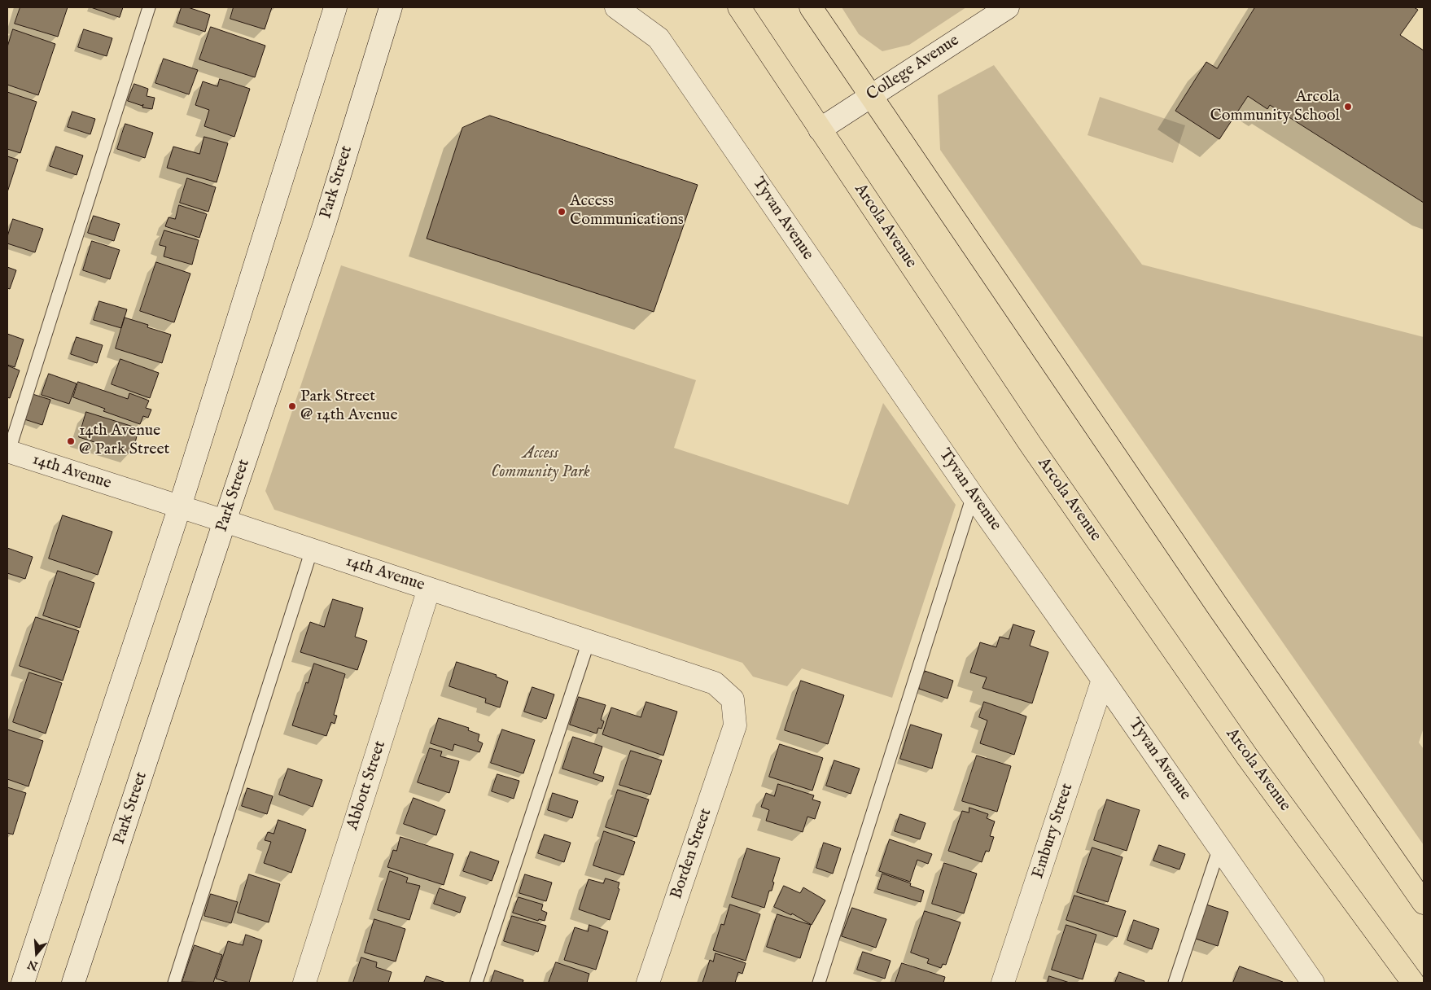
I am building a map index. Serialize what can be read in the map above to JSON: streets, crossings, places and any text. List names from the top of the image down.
{
  "streets": {
    "main road": ["Arcola Avenue"],
    "street": [
      "College Avenue",
      "Park Street",
      "Tyvan Avenue",
      "14th Avenue",
      "Abbott Street",
      "Embury Street",
      "Borden Street"
    ]
  },
  "crossings": [
    ["College Avenue", "Arcola Avenue"],
    ["Park Street", "14th Avenue"],
    ["Tyvan Avenue", "Embury Street"],
    ["14th Avenue", "Abbott Street"],
    ["14th Avenue", "Borden Street"]
  ],
  "parks": ["Access Community Park"],
  "places": [
    "Arcola Community School",
    "Access Communications",
    "Park Street @ 14th Avenue",
    "14th Avenue @ Park Street"
  ],
  "north": "bottom"
}
